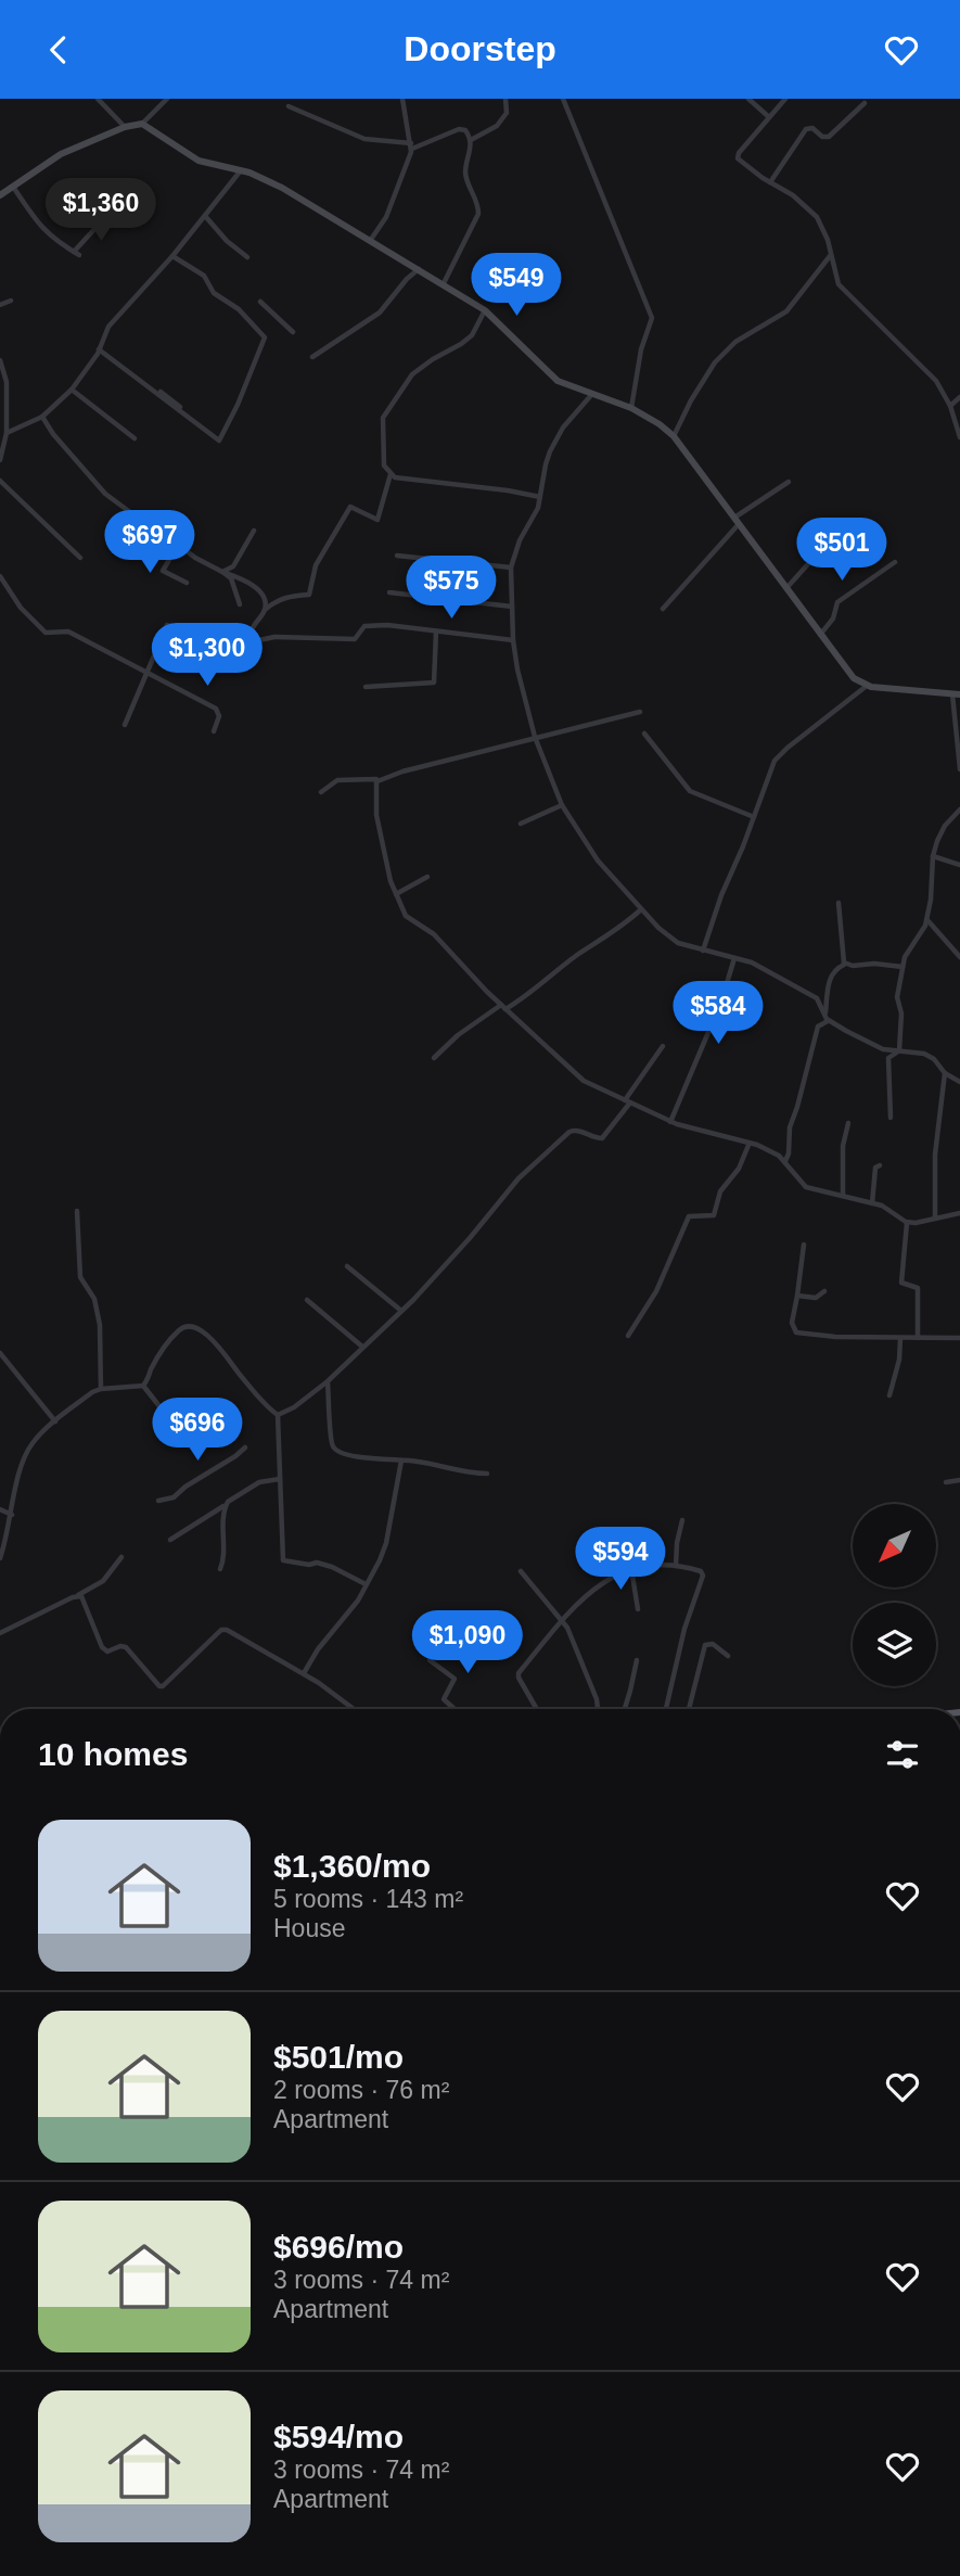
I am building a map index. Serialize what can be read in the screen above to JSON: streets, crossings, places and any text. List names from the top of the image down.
{
  "north": "bottom left",
  "page": {
    "header": "Doorstep",
    "price": [
      "$1,360",
      "$549",
      "$697",
      "$501",
      "$575",
      "$1,300",
      "$584",
      "$696",
      "$594",
      "$1,090"
    ],
    "heading": "10 homes",
    "list": [
      {
        "name": "$1,360/mo",
        "note": "5 rooms · 143 m² · House"
      },
      {
        "name": "$501/mo",
        "note": "2 rooms · 76 m² · Apartment"
      },
      {
        "name": "$696/mo",
        "note": "3 rooms · 74 m² · Apartment"
      },
      {
        "name": "$594/mo",
        "note": "3 rooms · 74 m² · Apartment"
      }
    ]
  }
}
